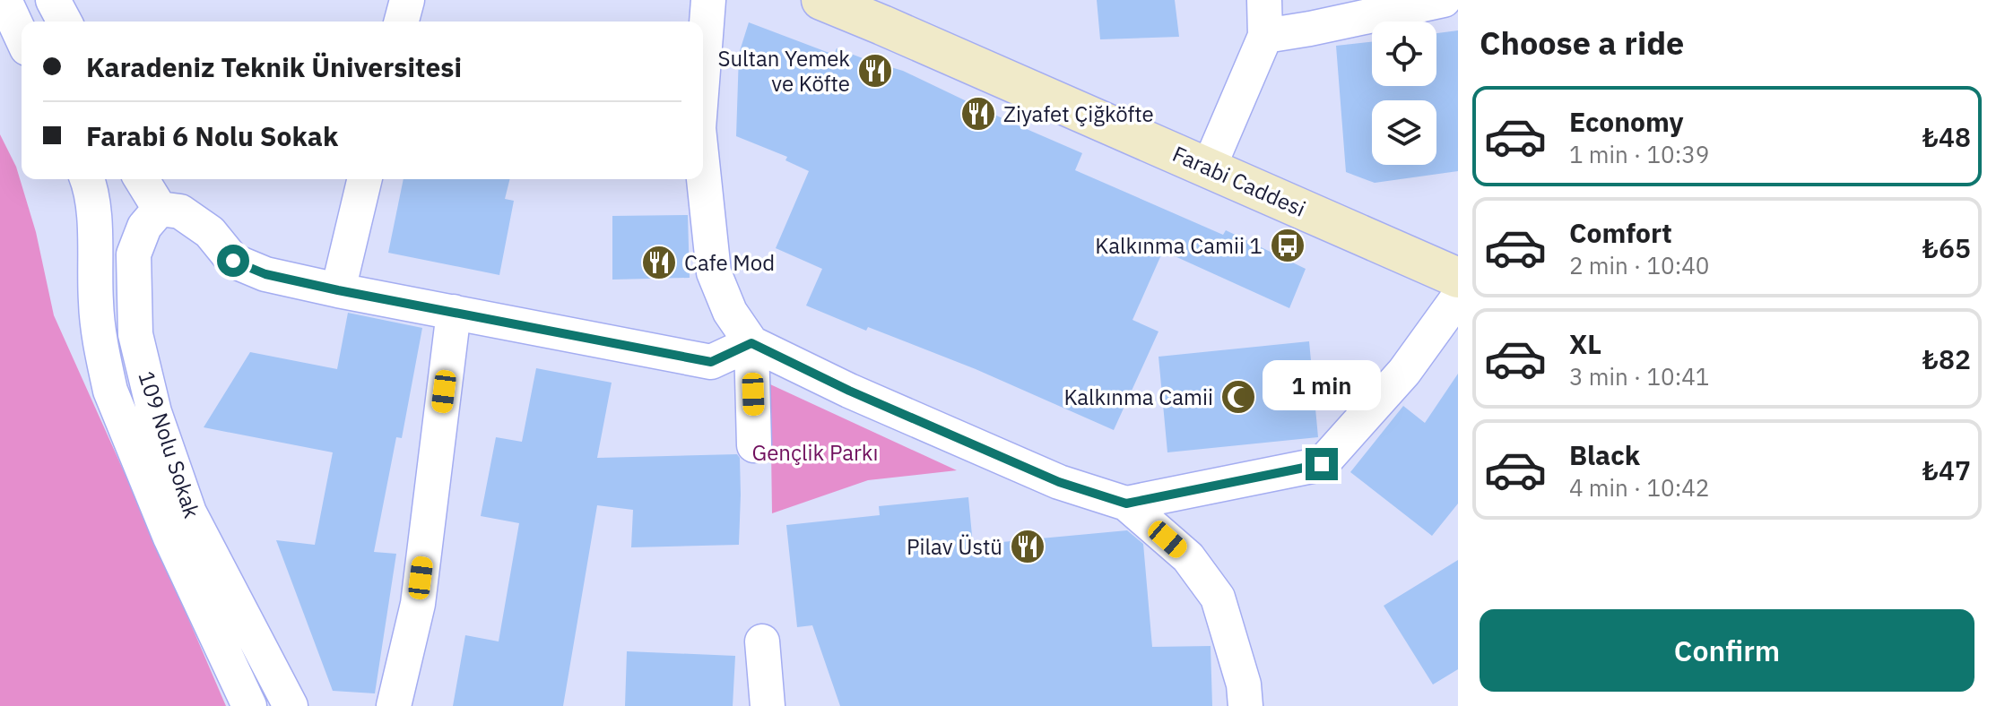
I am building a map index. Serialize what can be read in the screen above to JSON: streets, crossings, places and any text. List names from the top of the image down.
{
  "streets": {
    "street": ["Farabi Caddesi", "109 Nolu Sokak"]
  },
  "parks": ["Gençlik Parkı"],
  "places": {
    "restaurant": [
      "Sultan Yemek ve Köfte",
      "Ziyafet Çiğköfte",
      "Cafe Mod",
      "Pilav Üstü"
    ],
    "bus stop": ["Kalkınma Camii 1"],
    "mosque": ["Kalkınma Camii"]
  },
  "page": {
    "heading": "Choose a ride",
    "banner": ["Karadeniz Teknik Üniversitesi", "Farabi 6 Nolu Sokak"],
    "list": [
      {
        "name": "Economy",
        "note": "1 min · 10:39",
        "value": "₺48"
      },
      {
        "name": "Comfort",
        "note": "2 min · 10:40",
        "value": "₺65"
      },
      {
        "name": "XL",
        "note": "3 min · 10:41",
        "value": "₺82"
      },
      {
        "name": "Black",
        "note": "4 min · 10:42",
        "value": "₺47"
      }
    ],
    "bubble": "1 min",
    "buttons": "Confirm"
  }
}
